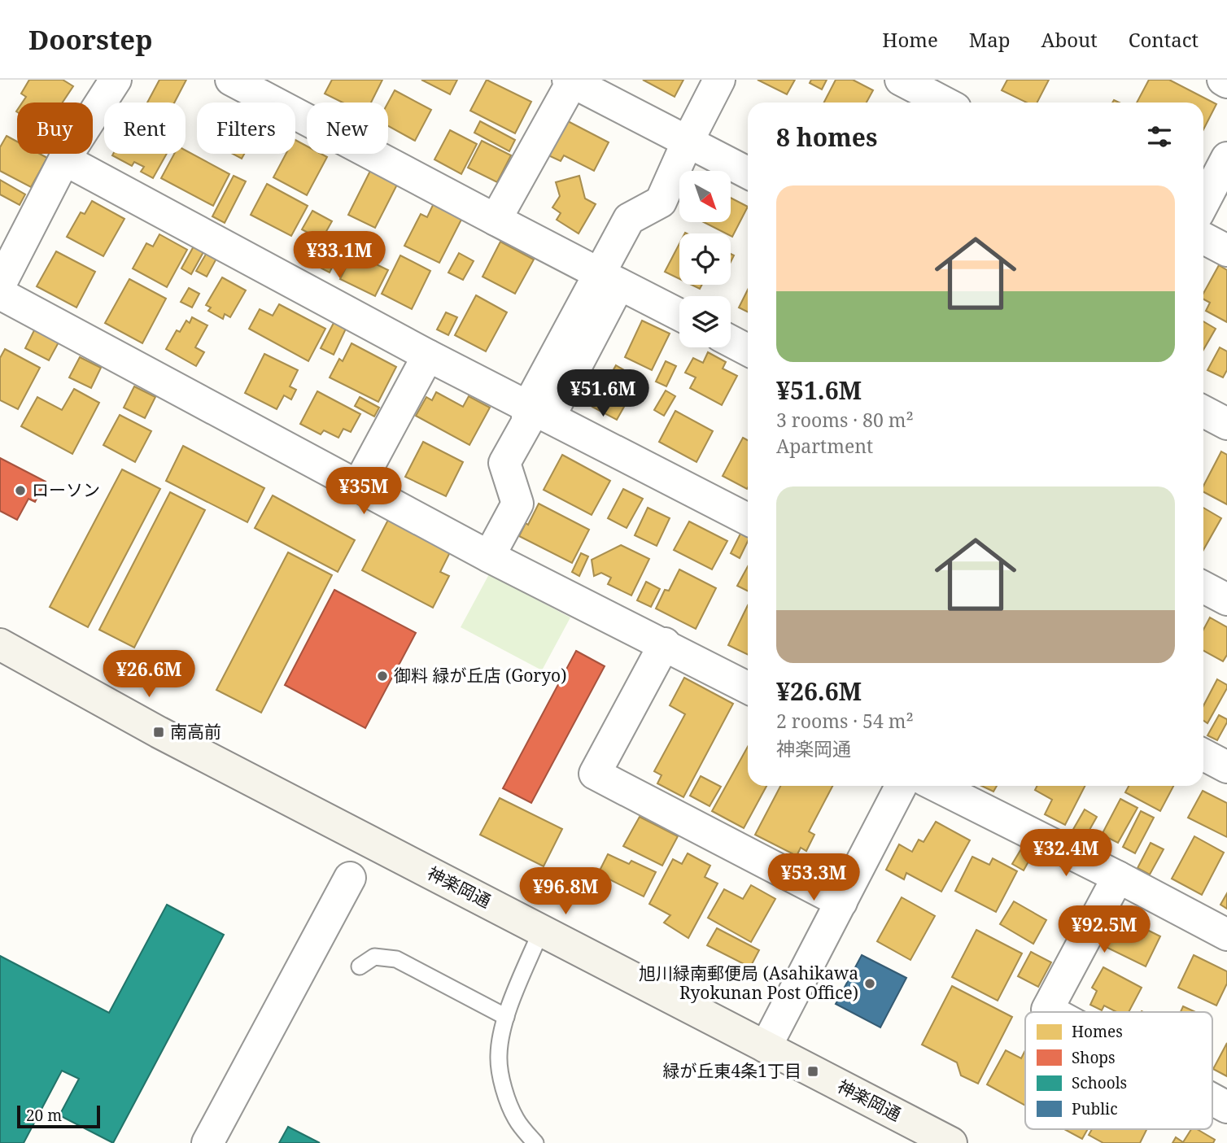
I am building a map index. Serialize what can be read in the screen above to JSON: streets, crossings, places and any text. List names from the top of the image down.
{
  "streets": {
    "street": ["神楽岡通"]
  },
  "places": {
    "other": ["ローソン", "御料 緑が丘店 (Goryo)", "旭川緑南郵便局 (Asahikawa Ryokunan Post Office)"],
    "transit": ["南高前", "緑が丘東4条1丁目"]
  },
  "legend": [
    "Homes",
    "Shops",
    "Schools",
    "Public"
  ],
  "scale_bar": "20 m",
  "north": "bottom right",
  "page": {
    "header": "Doorstep",
    "nav": [
      "Home",
      "Map",
      "About",
      "Contact"
    ],
    "chip": [
      "Buy",
      "Rent",
      "Filters",
      "New"
    ],
    "heading": "8 homes",
    "list": [
      {
        "name": "¥51.6M",
        "note": "3 rooms · 80 m² · Apartment"
      },
      {
        "name": "¥26.6M",
        "note": "2 rooms · 54 m² · 神楽岡通"
      }
    ],
    "price": [
      "¥33.1M",
      "¥51.6M",
      "¥35M",
      "¥26.6M",
      "¥32.4M",
      "¥53.3M",
      "¥96.8M",
      "¥92.5M"
    ],
    "scale": "20 m"
  }
}
